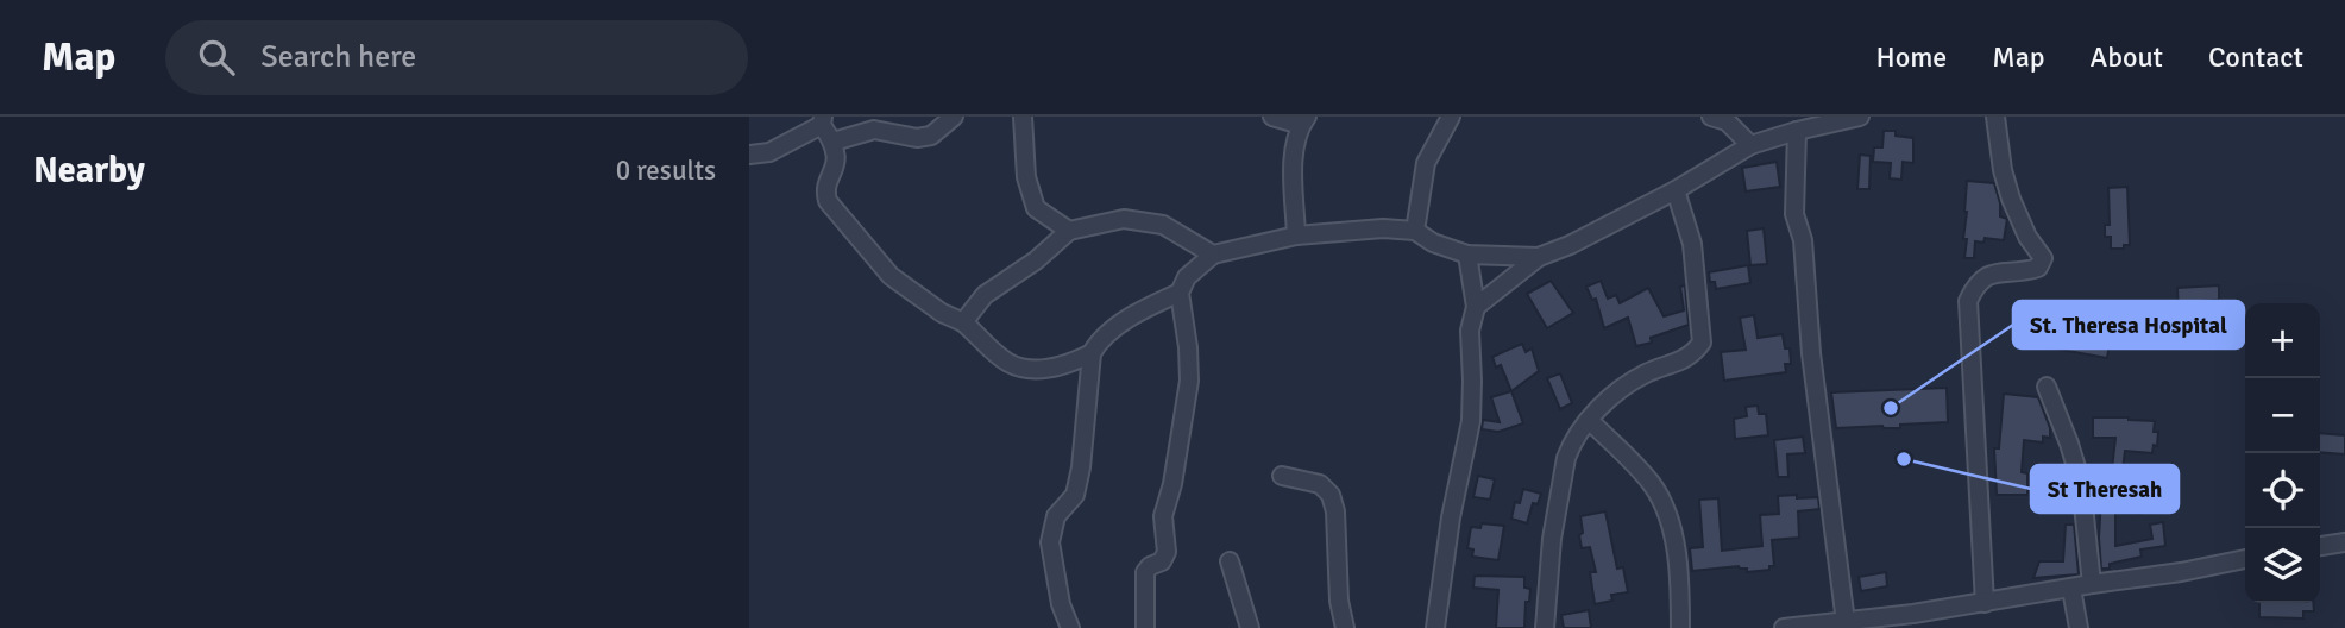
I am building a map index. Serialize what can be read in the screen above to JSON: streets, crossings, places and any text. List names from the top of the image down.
{
  "places": ["St. Theresa Hospital", "St Theresah"],
  "page": {
    "header": "Map",
    "search": "Search here",
    "nav": [
      "Home",
      "Map",
      "About",
      "Contact"
    ],
    "heading": ["Nearby", "0 results"],
    "map_buttons": ["+", "−"]
  }
}
